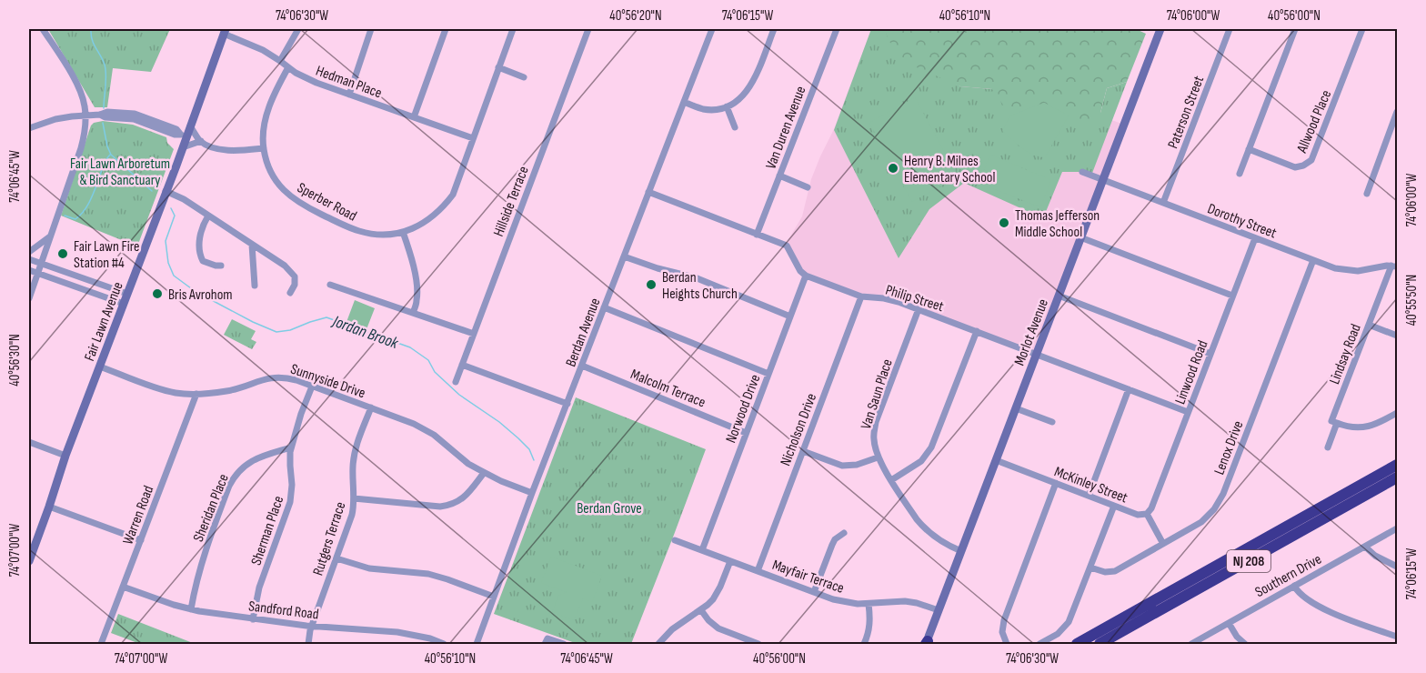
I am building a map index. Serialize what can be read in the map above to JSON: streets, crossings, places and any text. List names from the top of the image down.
{
  "streets": {
    "highway": ["NJ 208"],
    "street": [
      "Hedman Place",
      "Paterson Street",
      "Allwood Place",
      "Van Duren Avenue",
      "Sperber Road",
      "Hillside Terrace",
      "Dorothy Street",
      "Philip Street",
      "Fair Lawn Avenue",
      "Berdan Avenue",
      "Morlot Avenue",
      "Lindsay Road",
      "Linwood Road",
      "Sunnyside Drive",
      "Malcolm Terrace",
      "Van Saun Place",
      "Norwood Drive",
      "Nicholson Drive",
      "Lenox Drive",
      "McKinley Street",
      "Sheridan Place",
      "Warren Road",
      "Sherman Place",
      "Rutgers Terrace",
      "Southern Drive",
      "Mayfair Terrace",
      "Sandford Road"
    ]
  },
  "crossings": [
    ["Hedman Place", "Sperber Road"],
    ["Hedman Place", "Fair Lawn Avenue"],
    ["Paterson Street", "Dorothy Street"],
    ["Dorothy Street", "Morlot Avenue"],
    ["Dorothy Street", "Lindsay Road"],
    ["Dorothy Street", "Linwood Road"],
    ["Dorothy Street", "Lenox Drive"],
    ["Philip Street", "Morlot Avenue"],
    ["Philip Street", "Linwood Road"],
    ["Philip Street", "Van Saun Place"],
    ["Philip Street", "Norwood Drive"],
    ["Philip Street", "Nicholson Drive"],
    ["Fair Lawn Avenue", "Sunnyside Drive"],
    ["Berdan Avenue", "Sunnyside Drive"],
    ["Berdan Avenue", "Malcolm Terrace"],
    ["Morlot Avenue", "Van Saun Place"],
    ["Morlot Avenue", "McKinley Street"],
    ["Morlot Avenue", "Mayfair Terrace"],
    ["Linwood Road", "McKinley Street"],
    ["Sunnyside Drive", "Warren Road"],
    ["Sunnyside Drive", "Sherman Place"],
    ["Sunnyside Drive", "Rutgers Terrace"],
    ["Malcolm Terrace", "Norwood Drive"],
    ["Norwood Drive", "Mayfair Terrace"],
    ["Nicholson Drive", "Mayfair Terrace"],
    ["Sheridan Place", "Sherman Place"],
    ["Sheridan Place", "Sandford Road"],
    ["Warren Road", "Sandford Road"],
    ["Sherman Place", "Sandford Road"],
    ["Rutgers Terrace", "Sandford Road"]
  ],
  "water": ["Jordan Brook"],
  "parks": ["Fair Lawn Arboretum & Bird Sanctuary", "Berdan Grove"],
  "places": [
    "Henry B. Milnes Elementary School",
    "Thomas Jefferson Middle School",
    "Fair Lawn Fire Station #4",
    "Berdan Heights Church",
    "Bris Avrohom"
  ],
  "coordinates": [
    "74°06'30\"W",
    "40°56'20\"N",
    "74°06'15\"W",
    "40°56'10\"N",
    "74°06'00\"W",
    "40°56'00\"N",
    "74°06'45\"W",
    "40°55'50\"N",
    "40°56'30\"N",
    "74°07'00\"W"
  ]
}
